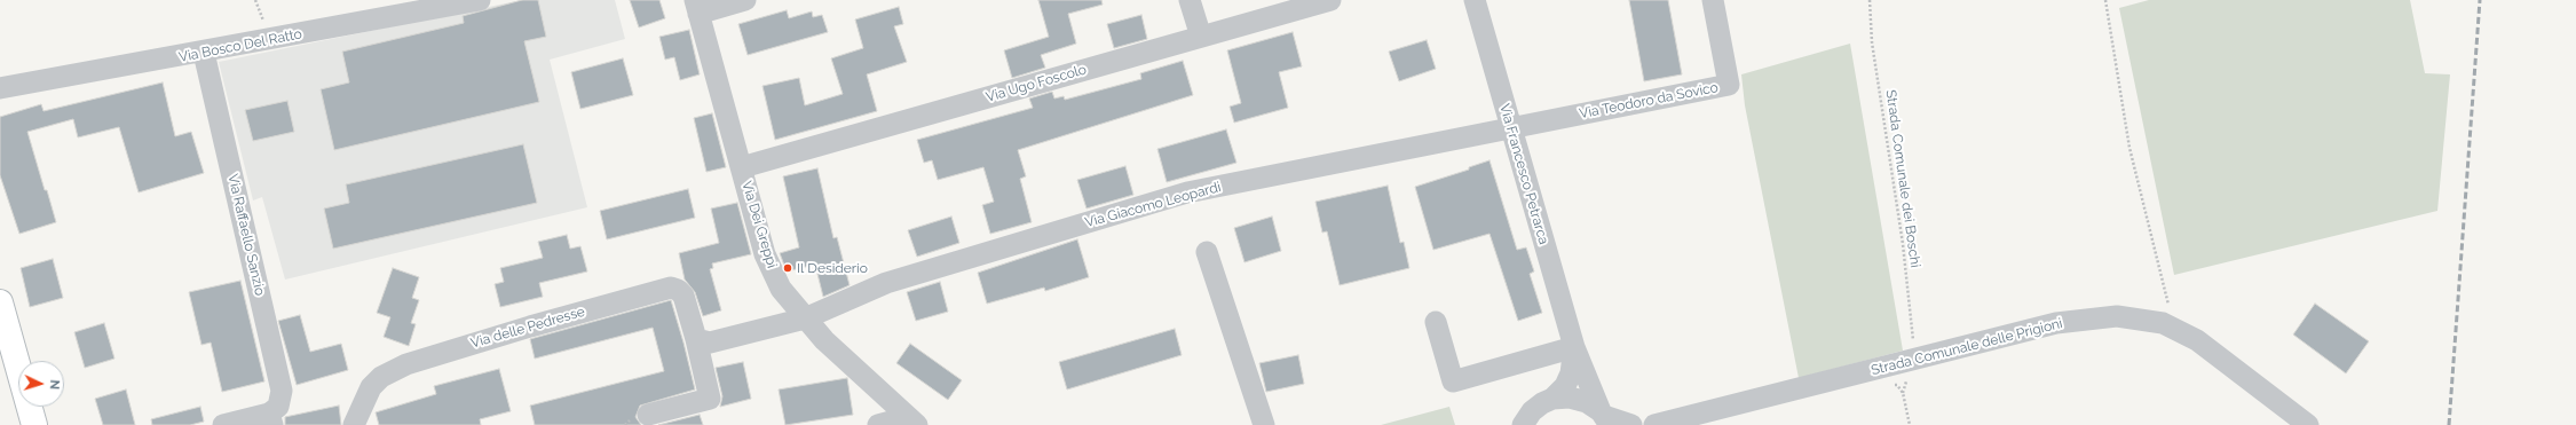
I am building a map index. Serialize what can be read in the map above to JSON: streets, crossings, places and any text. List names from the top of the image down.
{
  "streets": {
    "street": [
      "Via Bosco Del Ratto",
      "Via Ugo Foscolo",
      "Via Teodoro da Sovico",
      "Via Francesco Petrarca",
      "Via Giacomo Leopardi",
      "Via Dei Greppi",
      "Via Raffaello Sanzio",
      "Via delle Pedresse",
      "Strada Comunale delle Prigioni"
    ],
    "path": ["Strada Comunale dei Boschi"]
  },
  "crossings": [
    ["Via Bosco Del Ratto", "Via Raffaello Sanzio"],
    ["Via Ugo Foscolo", "Via Dei Greppi"],
    ["Via Teodoro da Sovico", "Via Francesco Petrarca"],
    ["Via Teodoro da Sovico", "Via Giacomo Leopardi"],
    ["Via Francesco Petrarca", "Via Giacomo Leopardi"],
    ["Strada Comunale dei Boschi", "Strada Comunale delle Prigioni"],
    ["Via Giacomo Leopardi", "Via Dei Greppi"]
  ],
  "places": ["Il Desiderio"],
  "north": "right"
}
